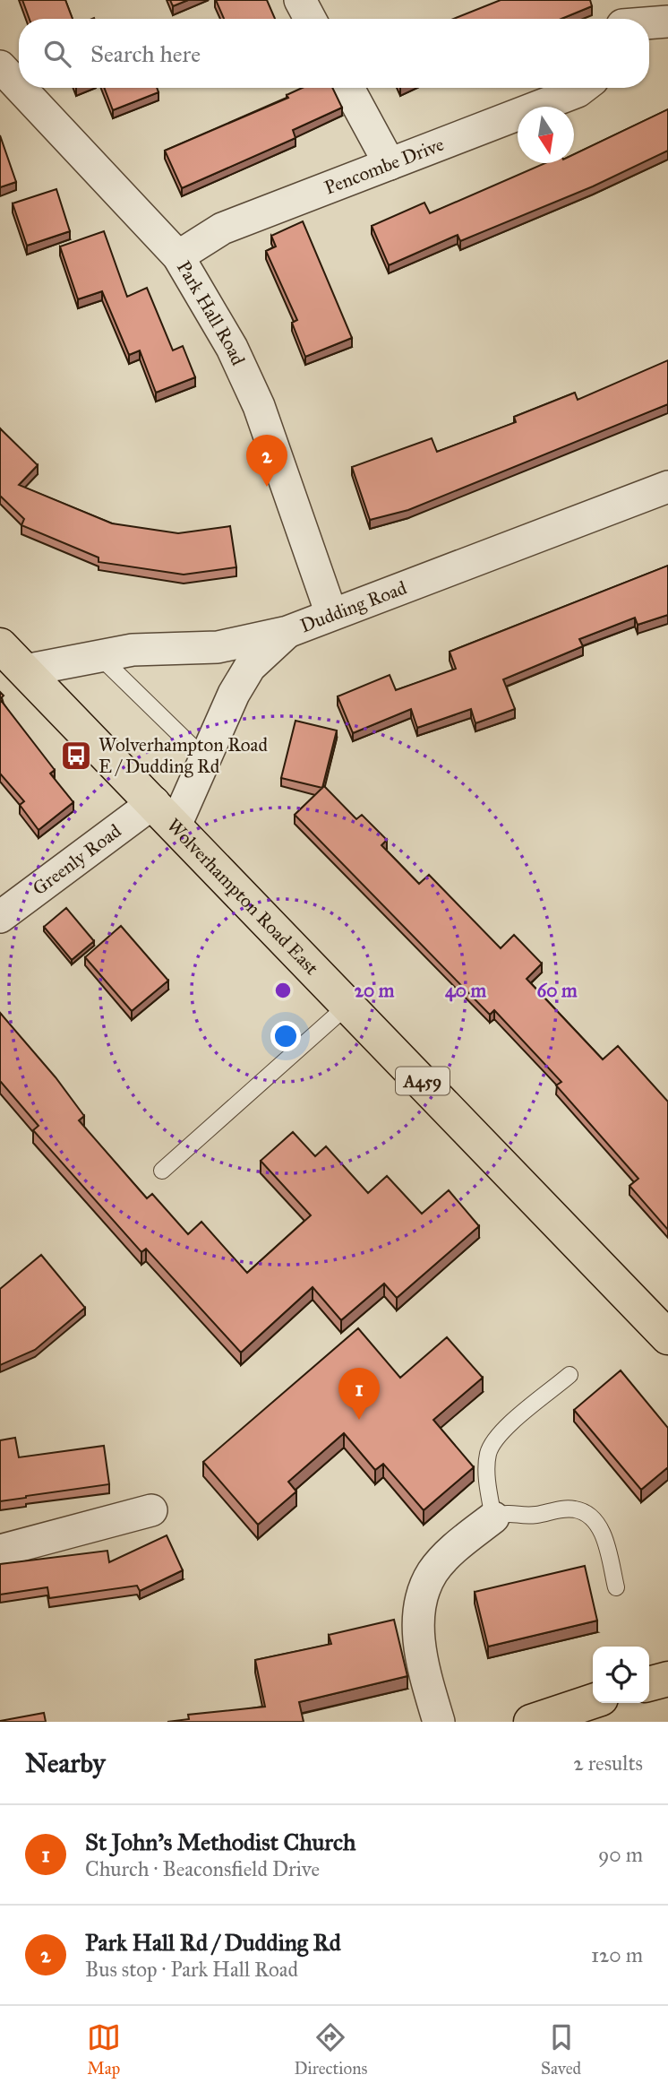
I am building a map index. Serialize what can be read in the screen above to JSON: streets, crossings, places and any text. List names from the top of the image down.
{
  "streets": {
    "main road": ["Wolverhampton Road East", "A459"],
    "street": [
      "Pencombe Drive",
      "Park Hall Road",
      "Dudding Road",
      "Greenly Road"
    ]
  },
  "crossings": [
    ["Pencombe Drive", "Park Hall Road"],
    ["Park Hall Road", "Dudding Road"],
    ["Dudding Road", "Wolverhampton Road East"],
    ["Greenly Road", "Wolverhampton Road East"]
  ],
  "places": {
    "bus stop": ["Wolverhampton Road E / Dudding Rd"]
  },
  "north": "bottom",
  "page": {
    "search": "Search here",
    "pins": ["2", "1"],
    "heading": ["Nearby", "2 results"],
    "list": [
      {
        "mark": "1",
        "name": "St John's Methodist Church",
        "note": "Church · Beaconsfield Drive",
        "value": "90 m"
      },
      {
        "mark": "2",
        "name": "Park Hall Rd / Dudding Rd",
        "note": "Bus stop · Park Hall Road",
        "value": "120 m"
      }
    ],
    "nav": ["Map", "Directions", "Saved"]
  },
  "rings": ["20 m", "40 m", "60 m"]
}
